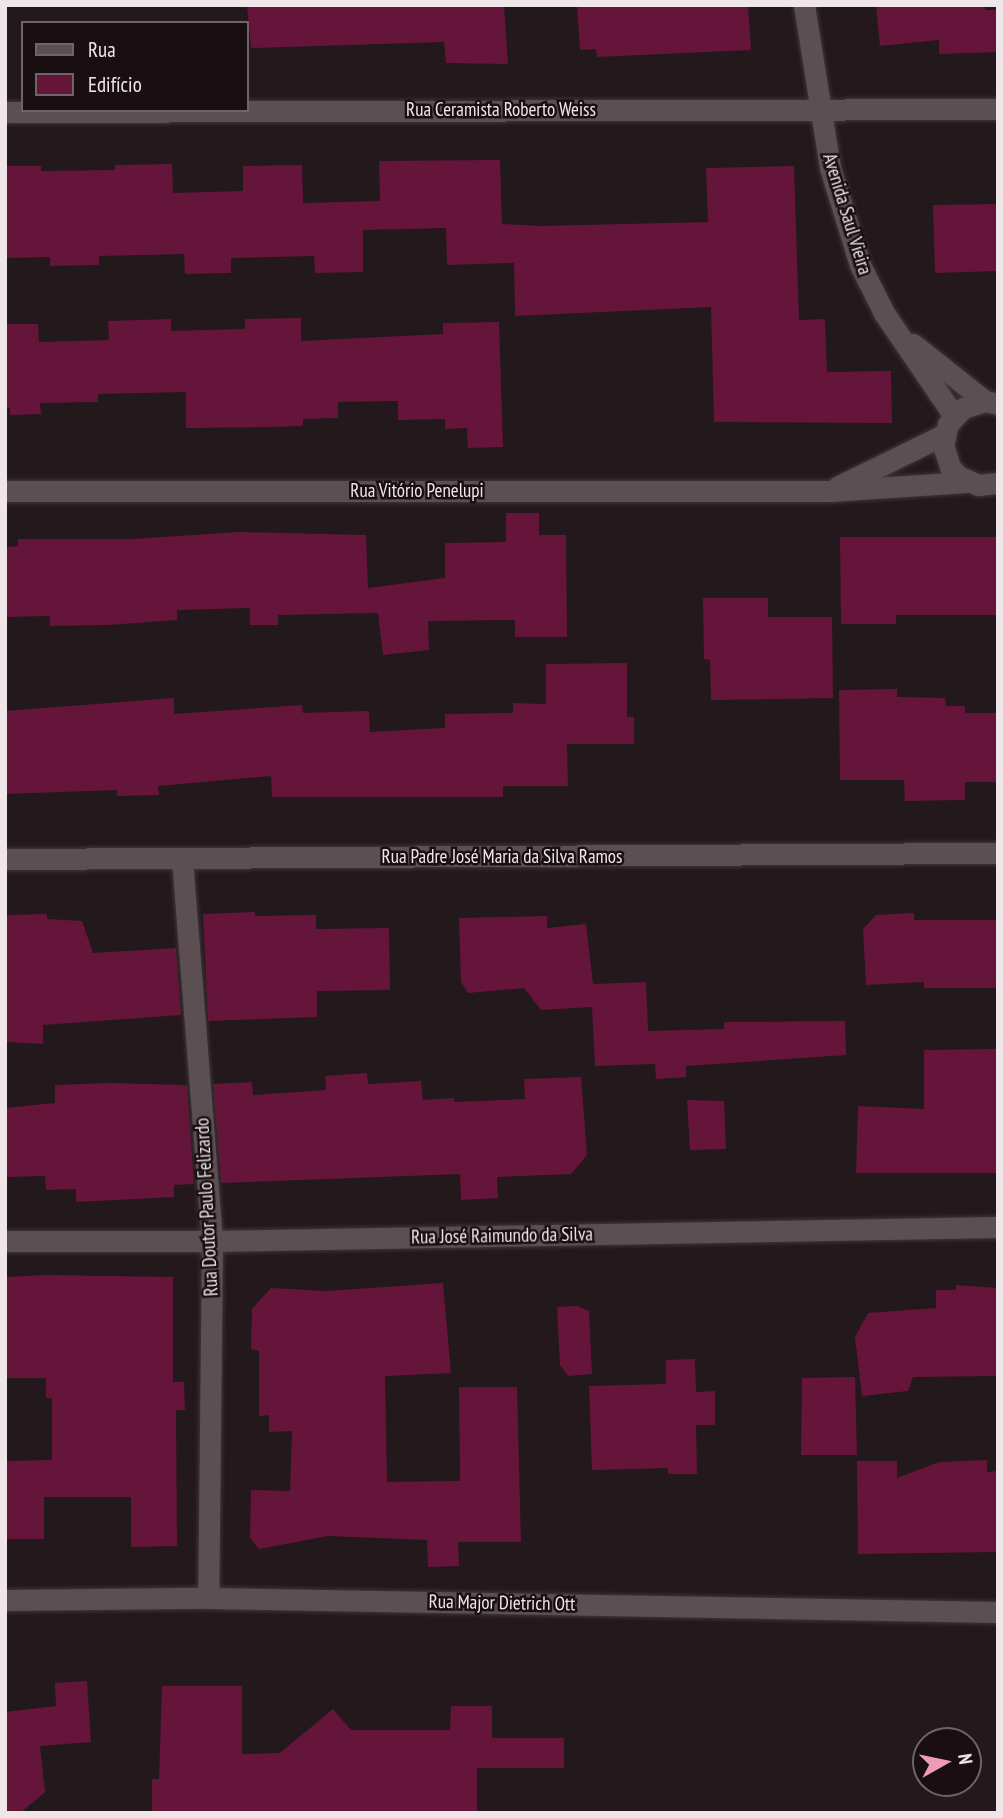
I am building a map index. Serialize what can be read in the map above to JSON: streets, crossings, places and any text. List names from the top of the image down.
{
  "streets": {
    "street": [
      "Rua Ceramista Roberto Weiss",
      "Avenida Saul Vieira",
      "Rua Vitório Penelupi",
      "Rua Padre José Maria da Silva Ramos",
      "Rua Doutor Paulo Felizardo",
      "Rua José Raimundo da Silva",
      "Rua Major Dietrich Ott"
    ]
  },
  "crossings": [
    ["Rua Ceramista Roberto Weiss", "Avenida Saul Vieira"],
    ["Rua Padre José Maria da Silva Ramos", "Rua Doutor Paulo Felizardo"],
    ["Rua Doutor Paulo Felizardo", "Rua José Raimundo da Silva"],
    ["Rua Doutor Paulo Felizardo", "Rua Major Dietrich Ott"]
  ],
  "legend": ["Rua", "Edifício"],
  "north": "right"
}
